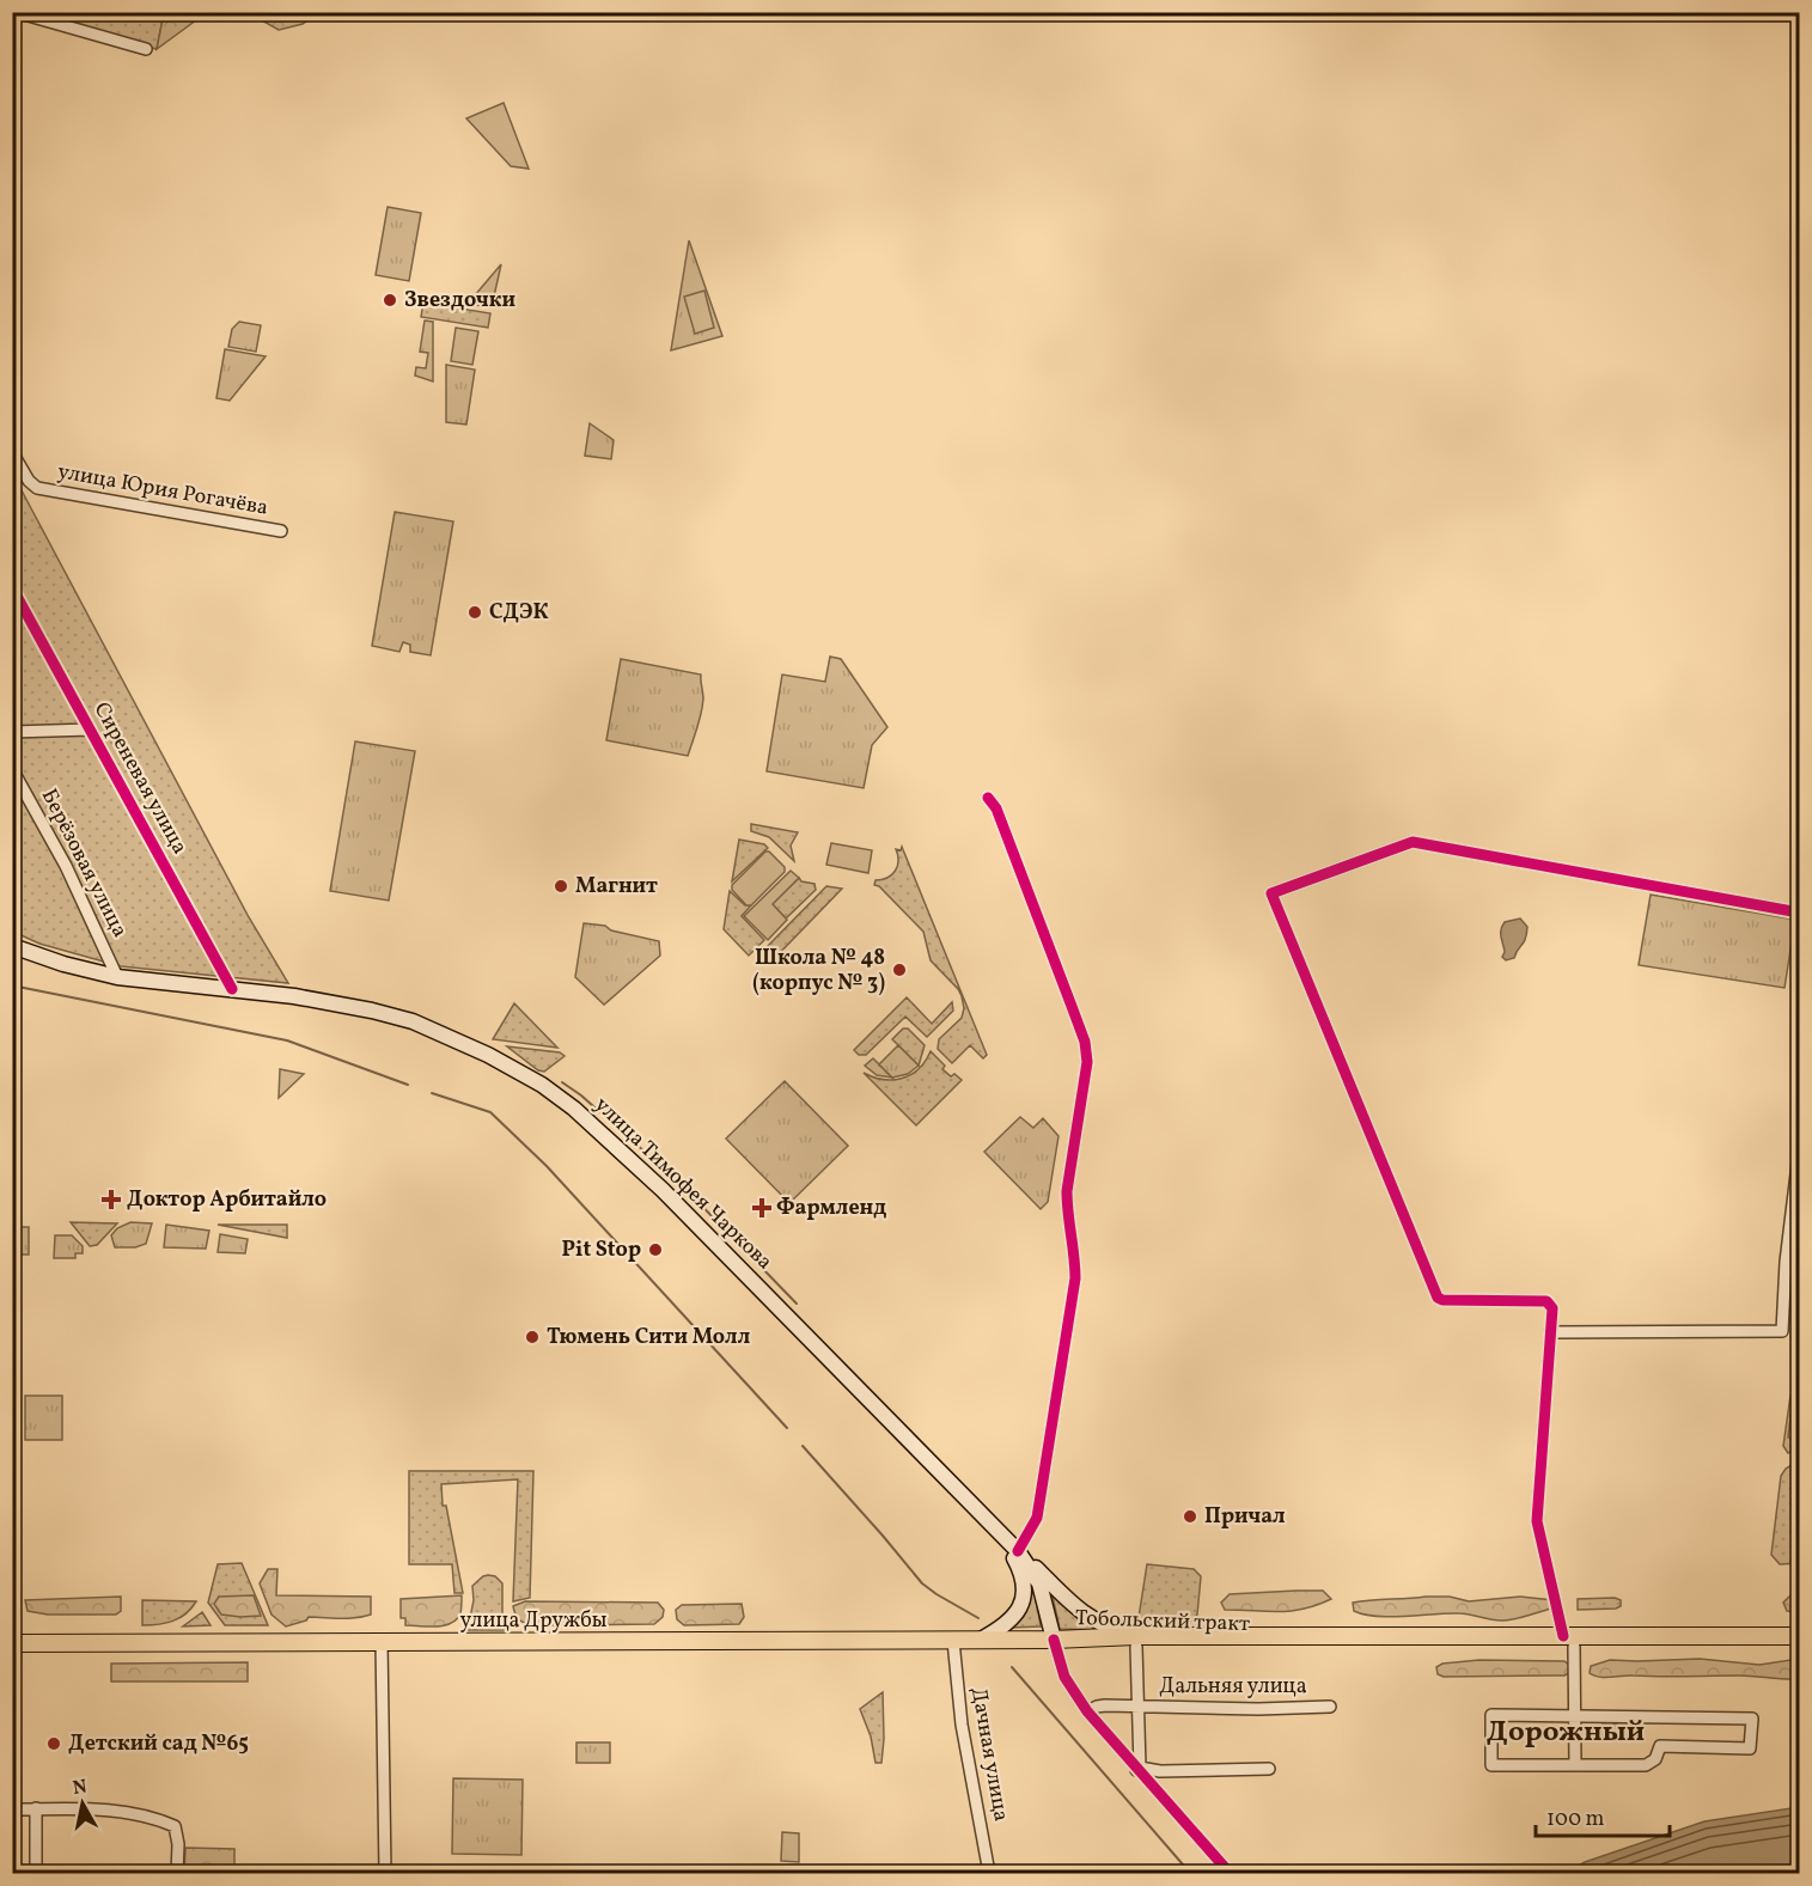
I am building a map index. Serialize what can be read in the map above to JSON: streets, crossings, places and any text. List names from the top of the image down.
{
  "streets": {
    "main road": ["улица Тимофея Чаркова", "улица Дружбы", "Тобольский тракт"],
    "street": [
      "улица Юрия Рогачёва",
      "Сиреневая улица",
      "Берёзовая улица",
      "Дальняя улица",
      "Дачная улица"
    ]
  },
  "crossings": [
    ["Сиреневая улица", "улица Тимофея Чаркова"],
    ["Берёзовая улица", "улица Тимофея Чаркова"],
    ["улица Тимофея Чаркова", "улица Дружбы"],
    ["улица Тимофея Чаркова", "Тобольский тракт"],
    ["улица Дружбы", "Тобольский тракт"],
    ["улица Дружбы", "Дачная улица"],
    ["Тобольский тракт", "Дальняя улица"]
  ],
  "districts": ["Дорожный"],
  "places": {
    "other": [
      "Звездочки",
      "СДЭК",
      "Магнит",
      "Школа № 48 (корпус № 3)",
      "Pit Stop",
      "Тюмень Сити Молл",
      "Причал",
      "Детский сад №65"
    ],
    "health": ["Доктор Арбитайло", "Фармленд"]
  },
  "scale_bar": "100 m",
  "north": "top"
}
